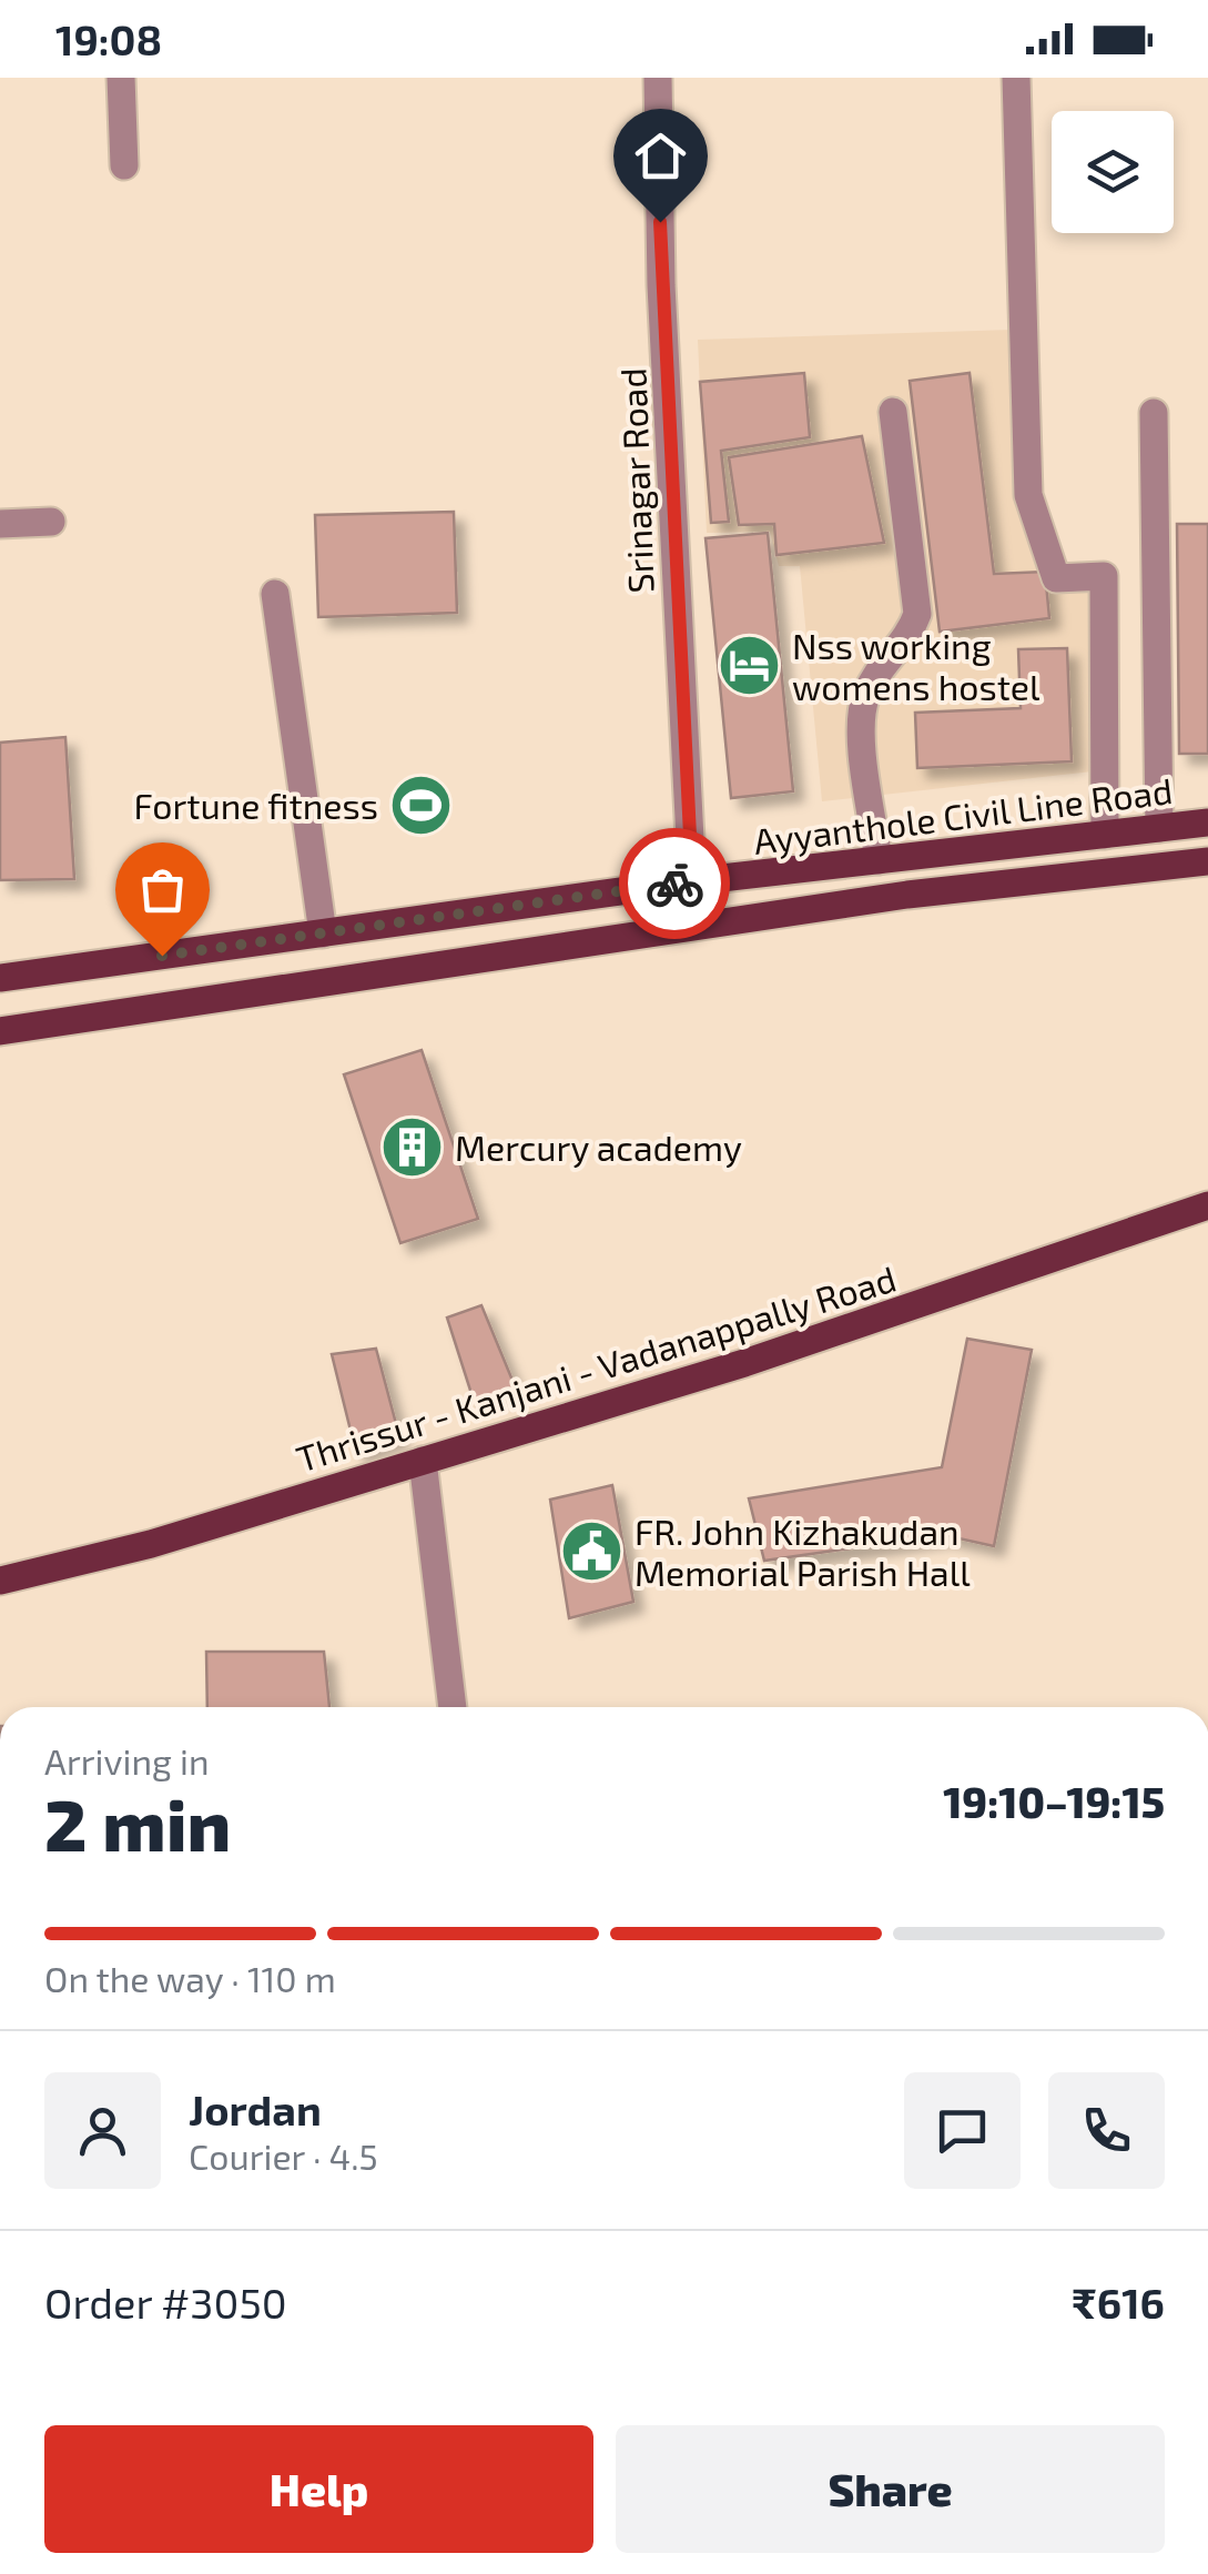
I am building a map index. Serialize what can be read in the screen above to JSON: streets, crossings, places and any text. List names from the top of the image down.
{
  "streets": {
    "main road": ["Ayyanthole Civil Line Road", "Thrissur - Kanjani - Vadanappally Road"],
    "street": ["Srinagar Road"]
  },
  "crossings": [
    ["Srinagar Road", "Ayyanthole Civil Line Road"]
  ],
  "places": {
    "hotel": ["Nss working womens hostel"],
    "sports": ["Fortune fitness"],
    "building": ["Mercury academy"],
    "public building": ["FR. John Kizhakudan Memorial Parish Hall"]
  },
  "page": {
    "status": "19:08",
    "heading": ["2 min", "Arriving in", "19:10–19:15"],
    "panel": [
      "Jordan",
      "Courier · 4.5",
      "Order #3050",
      "₹616"
    ],
    "bar": "On the way · 110 m",
    "buttons": ["Help", "Share"]
  }
}
